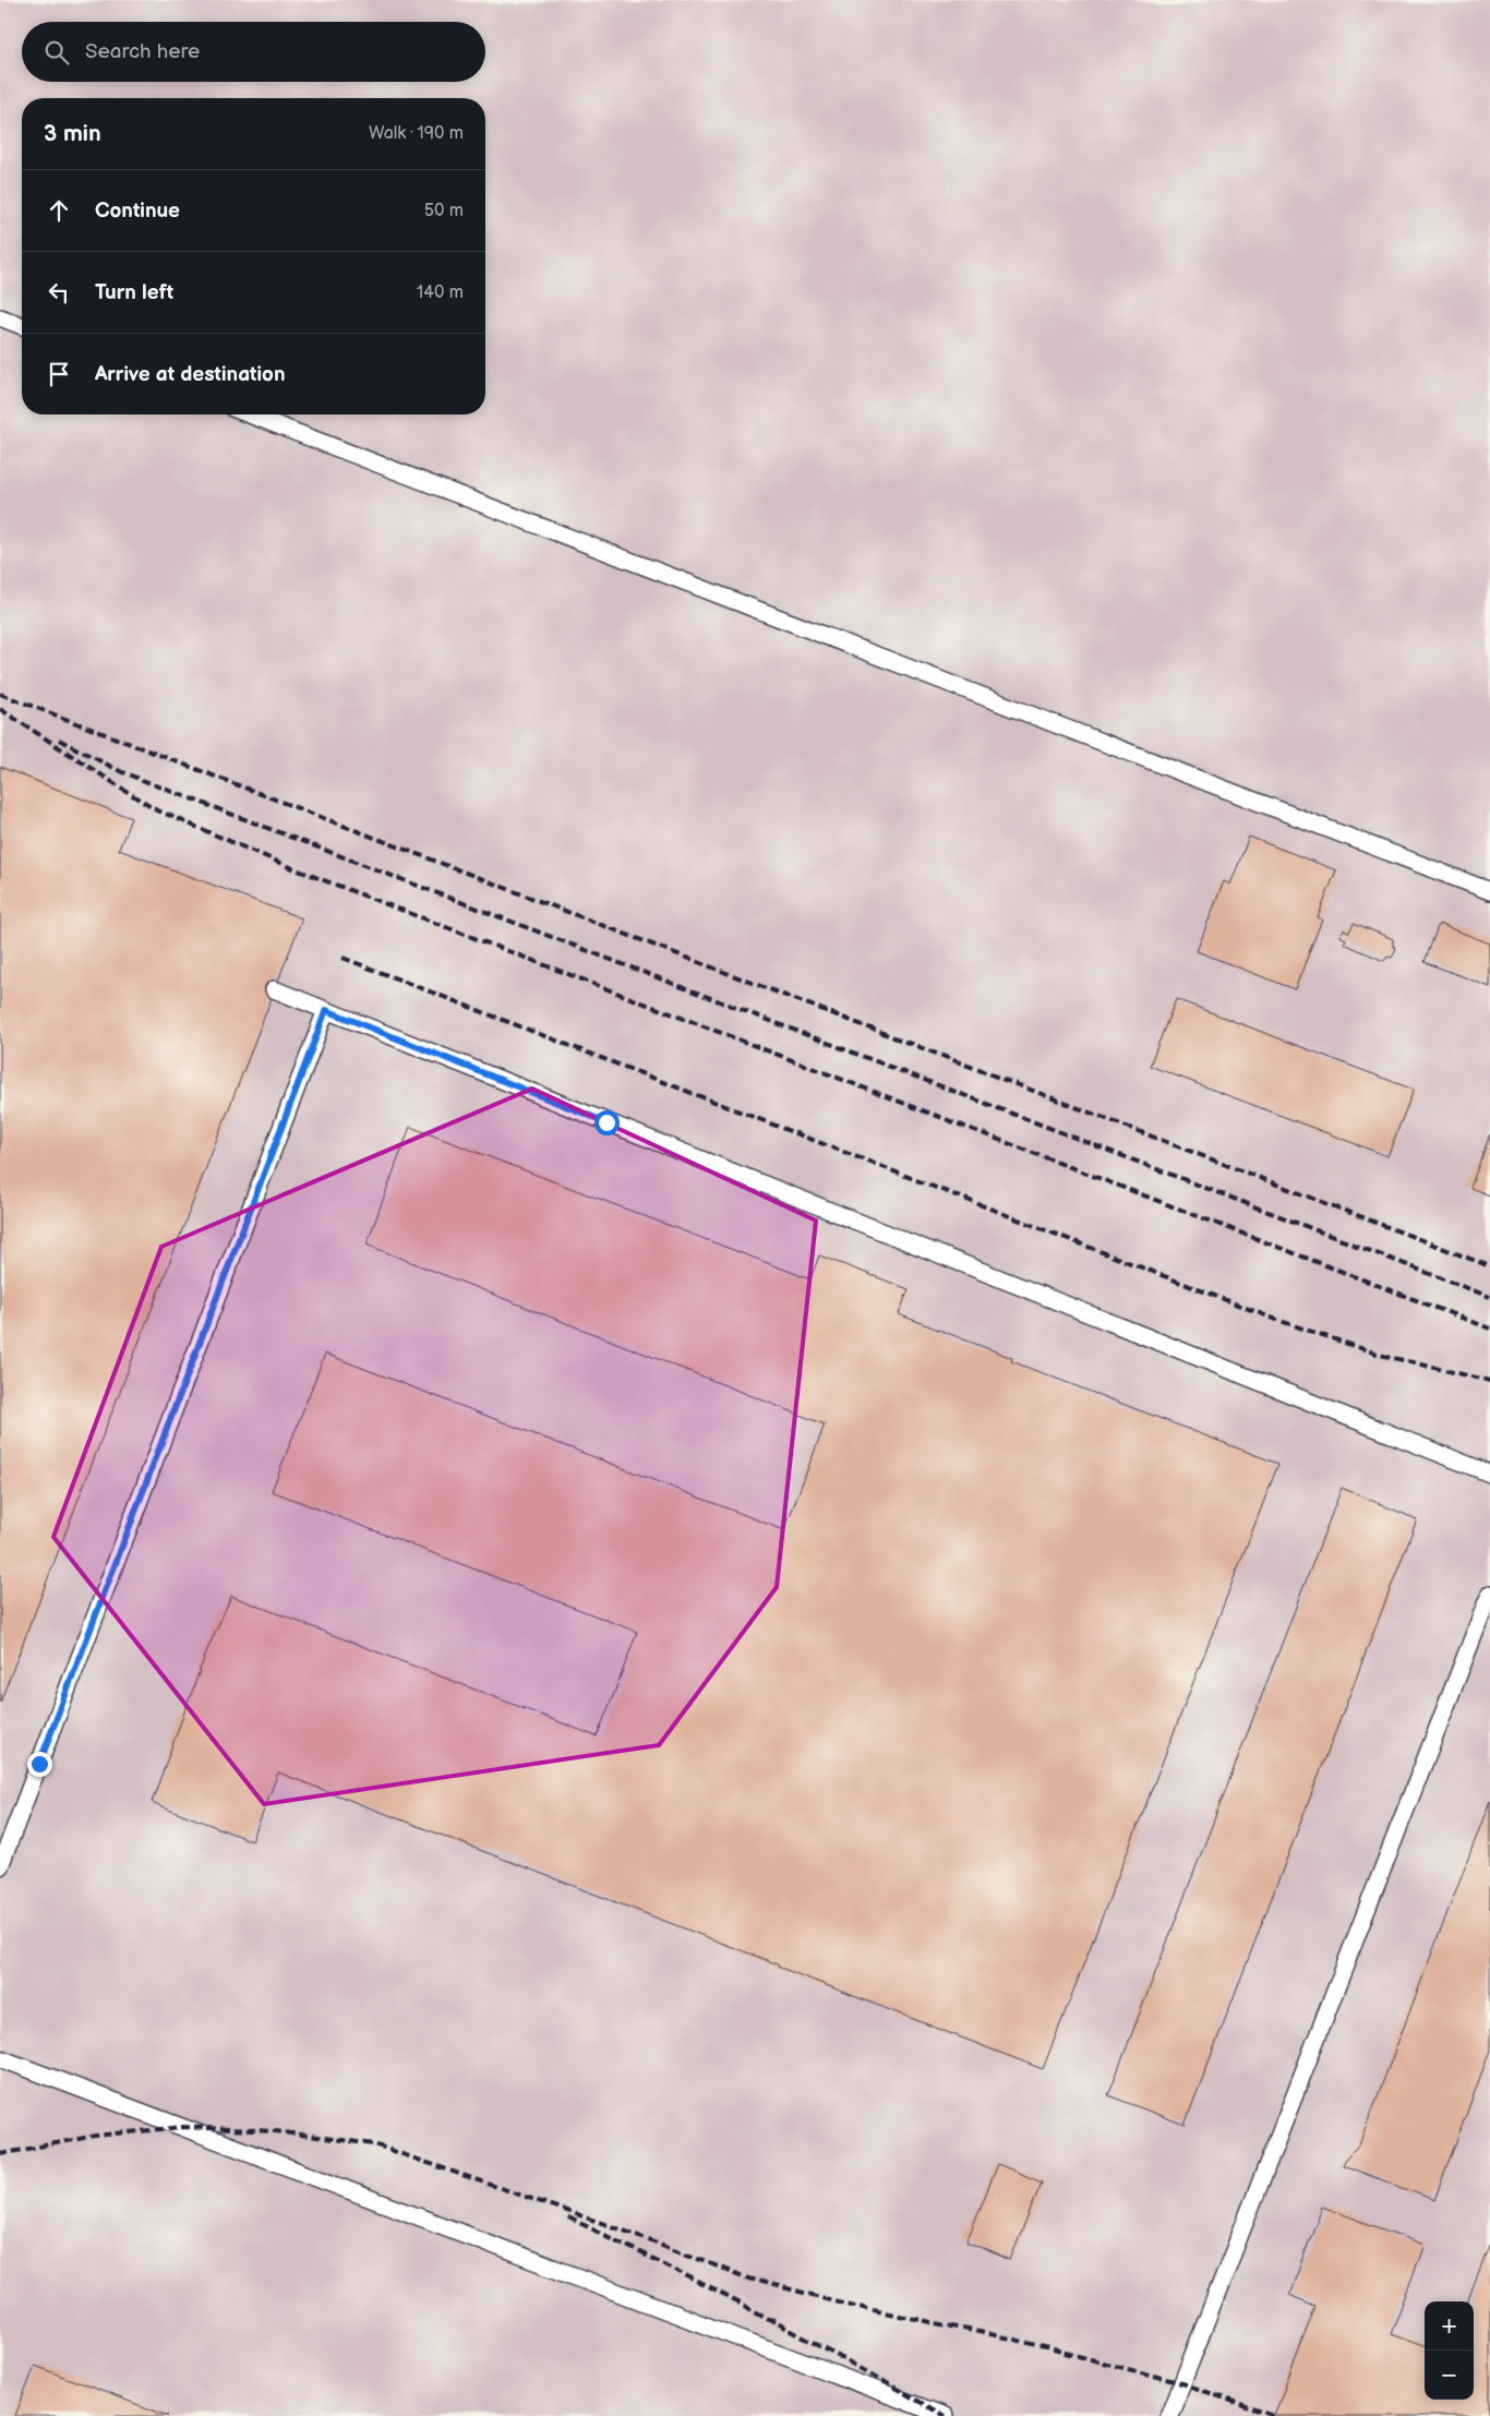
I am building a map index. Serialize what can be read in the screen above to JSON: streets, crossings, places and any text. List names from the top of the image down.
{
  "page": {
    "search": "Search here",
    "heading": ["3 min", "Walk · 190 m"],
    "list": [
      ["Continue", "50 m"],
      ["Turn left", "140 m"],
      "Arrive at destination"
    ],
    "map_buttons": ["+", "−"]
  }
}
